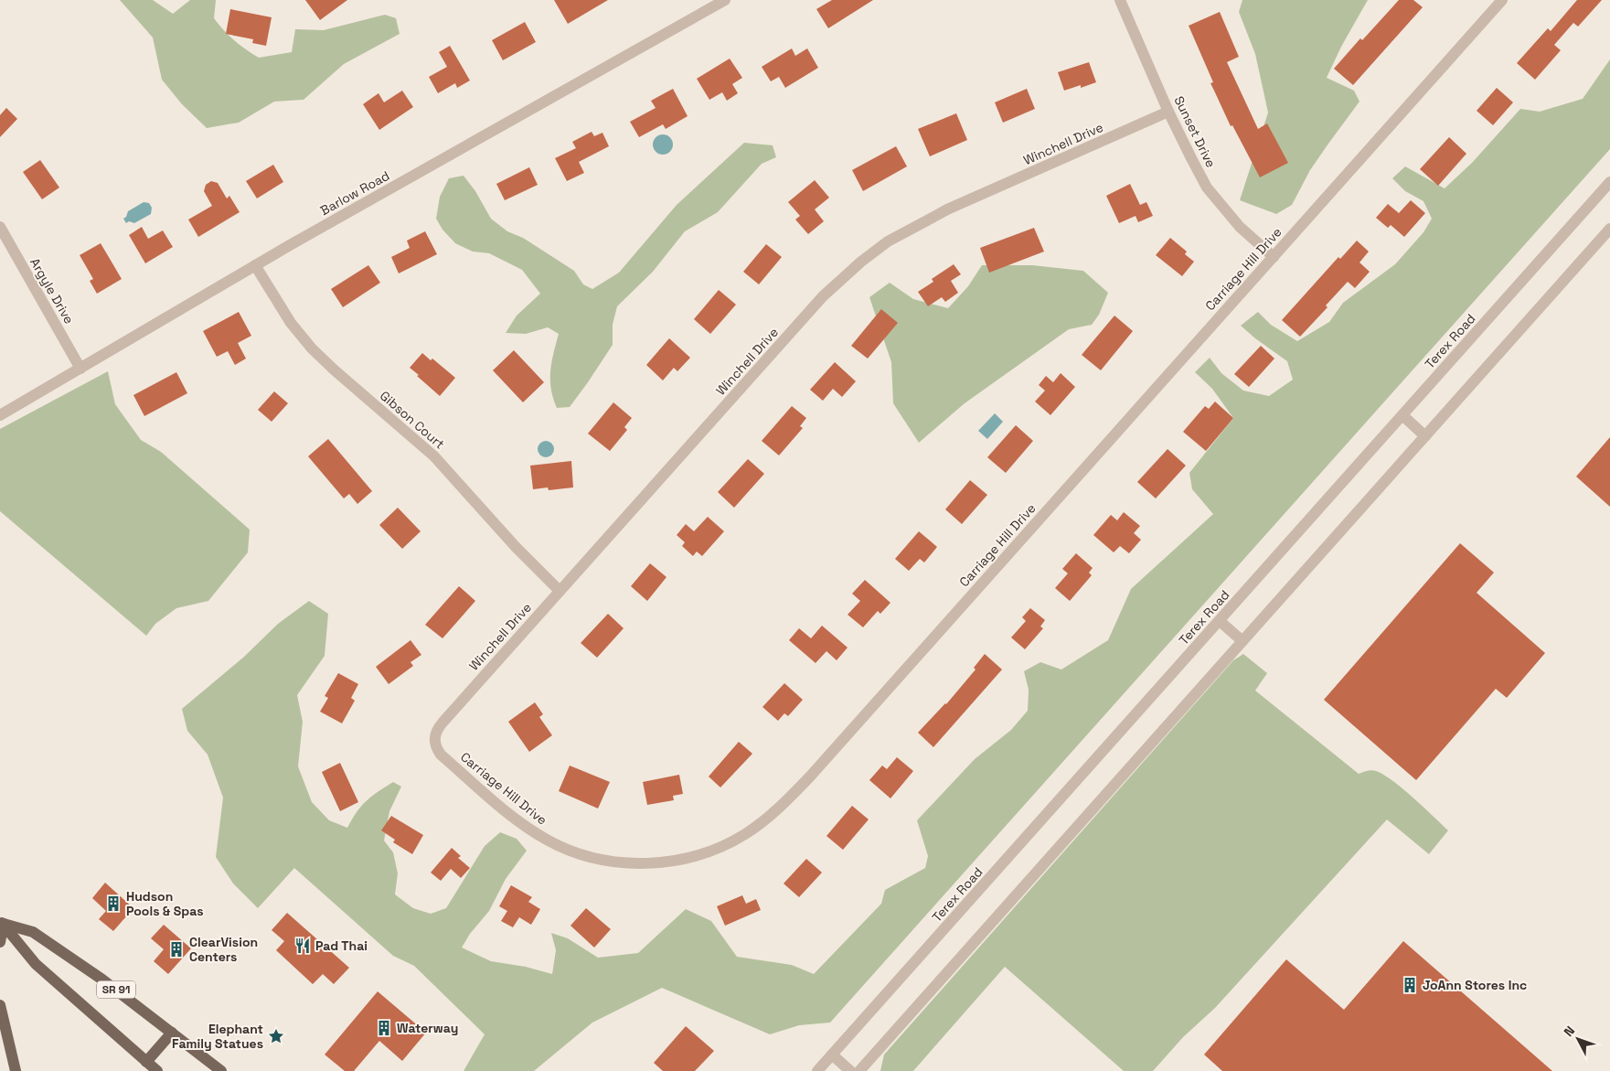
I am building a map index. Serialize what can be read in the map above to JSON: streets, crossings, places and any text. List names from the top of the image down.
{
  "streets": {
    "main road": ["SR 91"],
    "street": [
      "Sunset Drive",
      "Winchell Drive",
      "Barlow Road",
      "Carriage Hill Drive",
      "Argyle Drive",
      "Terex Road",
      "Gibson Court"
    ]
  },
  "crossings": [
    ["Sunset Drive", "Winchell Drive"],
    ["Sunset Drive", "Carriage Hill Drive"],
    ["Winchell Drive", "Carriage Hill Drive"],
    ["Winchell Drive", "Gibson Court"],
    ["Barlow Road", "Argyle Drive"],
    ["Barlow Road", "Gibson Court"]
  ],
  "places": {
    "building": [
      "Hudson Pools & Spas",
      "ClearVision Centers",
      "JoAnn Stores Inc",
      "Waterway"
    ],
    "restaurant": ["Pad Thai"],
    "place": ["Elephant Family Statues"]
  },
  "north": "top left"
}
